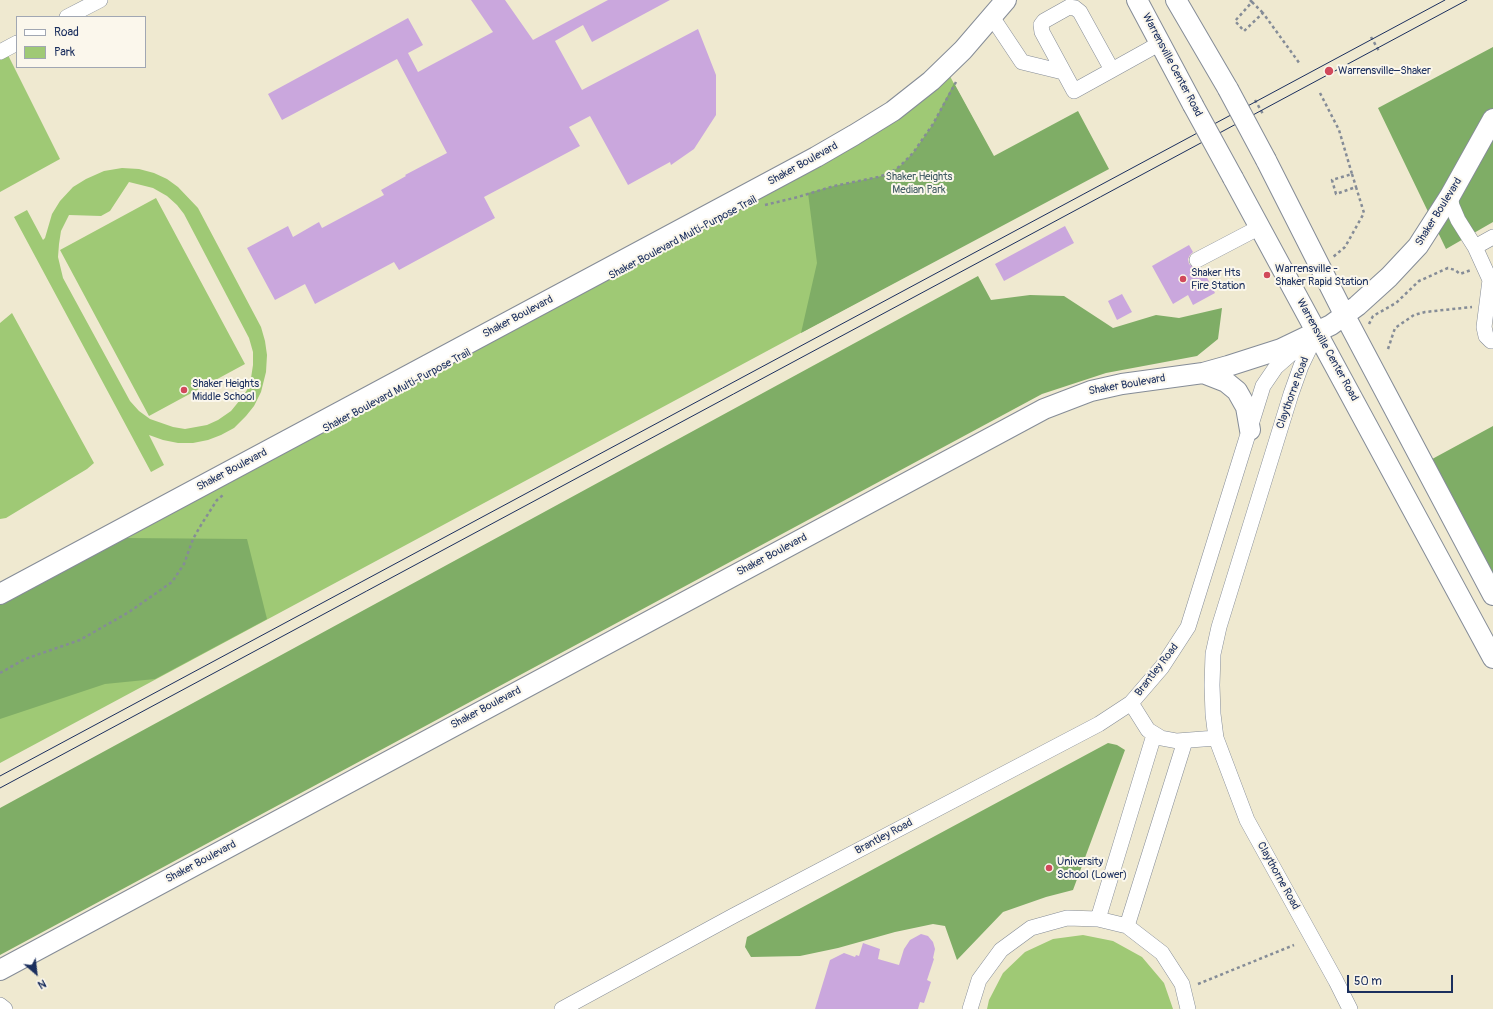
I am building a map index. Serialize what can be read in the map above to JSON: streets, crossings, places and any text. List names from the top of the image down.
{
  "streets": {
    "main road": ["Warrensville Center Road", "Shaker Boulevard"],
    "street": ["Claythorne Road", "Brantley Road"],
    "path": ["Shaker Boulevard Multi-Purpose Trail"]
  },
  "crossings": [
    ["Warrensville Center Road", "Shaker Boulevard"],
    ["Warrensville Center Road", "Claythorne Road"],
    ["Shaker Boulevard", "Claythorne Road"],
    ["Claythorne Road", "Brantley Road"]
  ],
  "parks": ["Shaker Heights Median Park"],
  "places": [
    "Warrensville–Shaker",
    "Warrensville - Shaker Rapid Station",
    "Shaker Hts Fire Station",
    "Shaker Heights Middle School",
    "University School (Lower)"
  ],
  "legend": ["Road", "Park"],
  "scale_bar": "50 m",
  "north": "bottom right"
}
